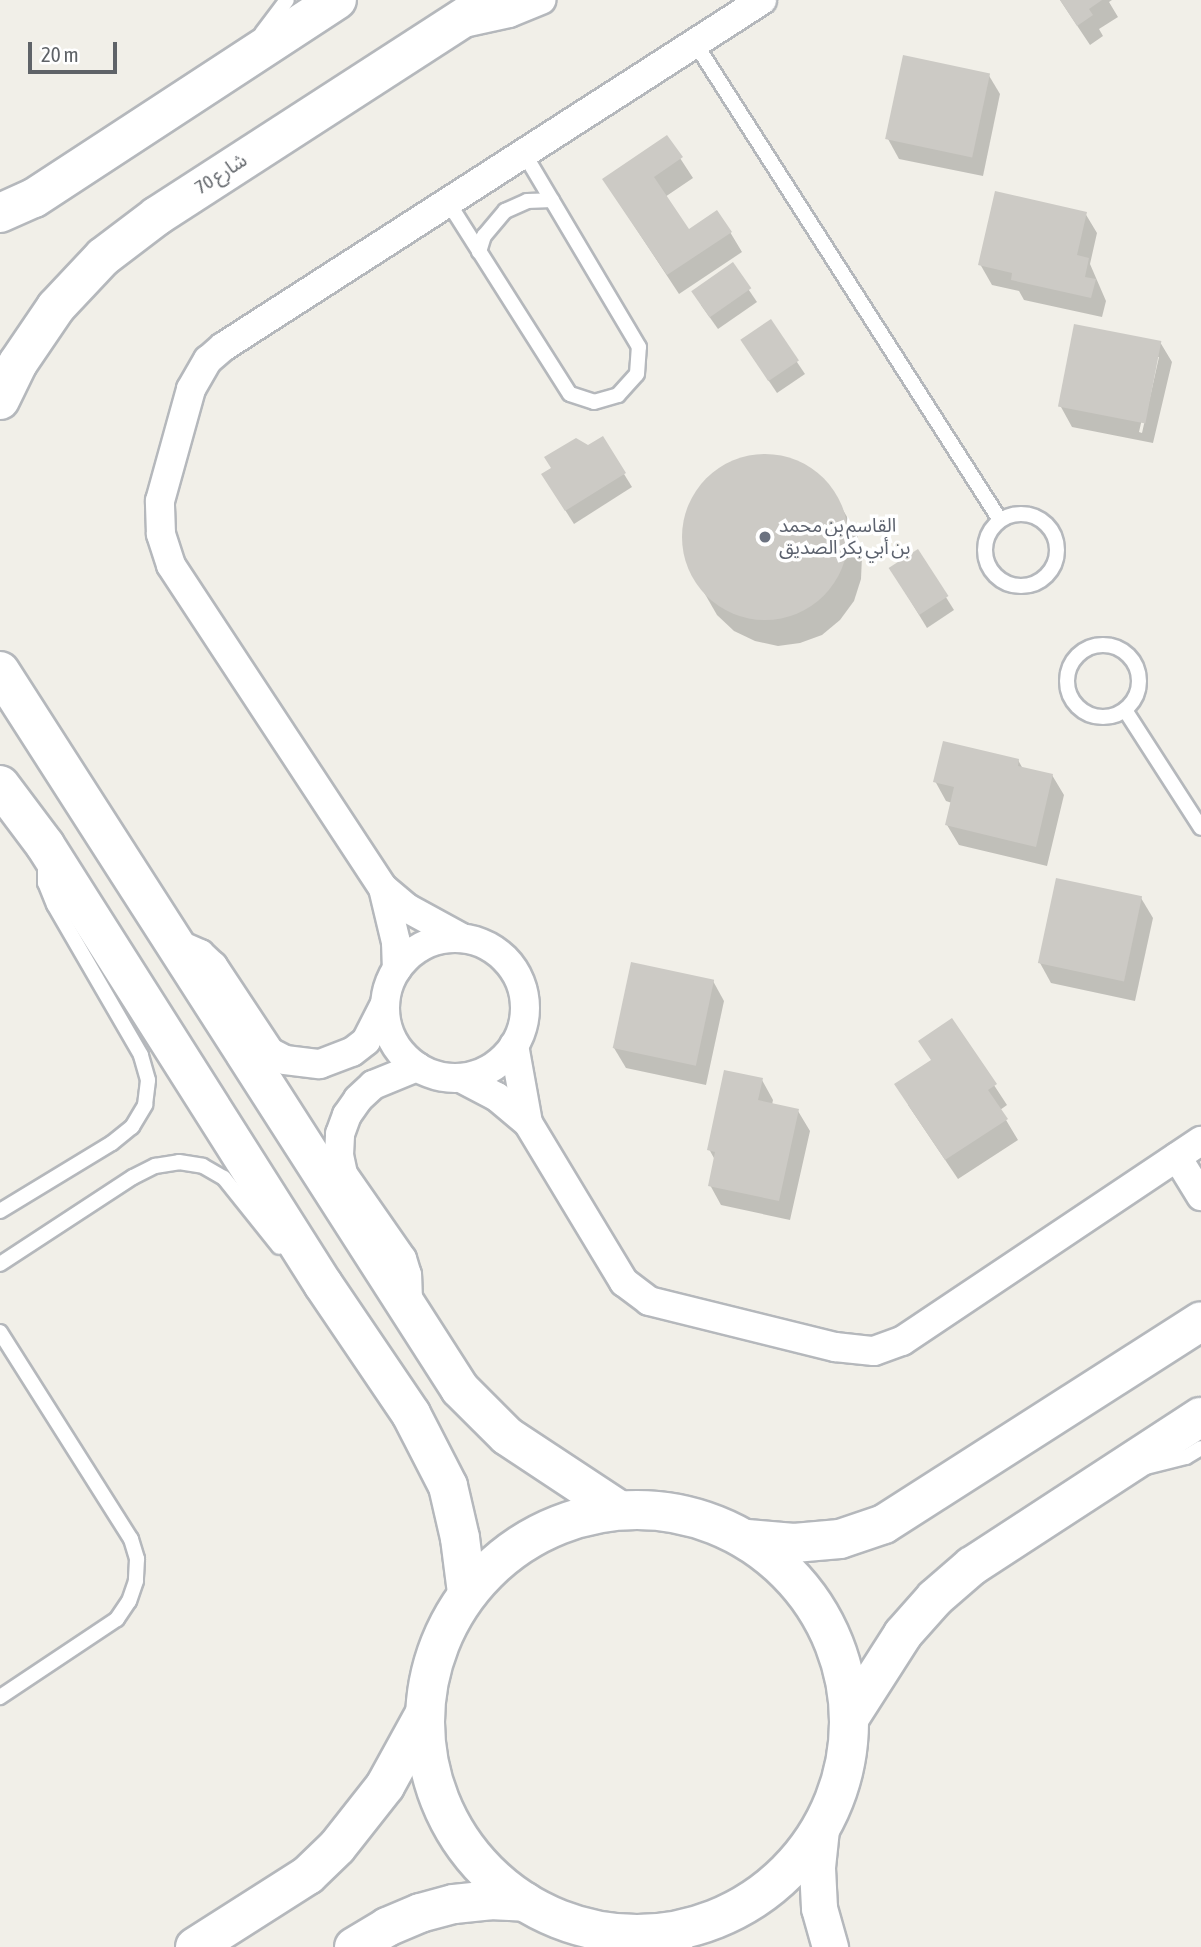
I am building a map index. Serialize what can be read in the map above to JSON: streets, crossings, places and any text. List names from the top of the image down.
{
  "streets": {
    "main road": ["شارع 70"]
  },
  "places": ["القاسم بن محمد بن أبي بكر الصديق"],
  "scale_bar": "20 m"
}
